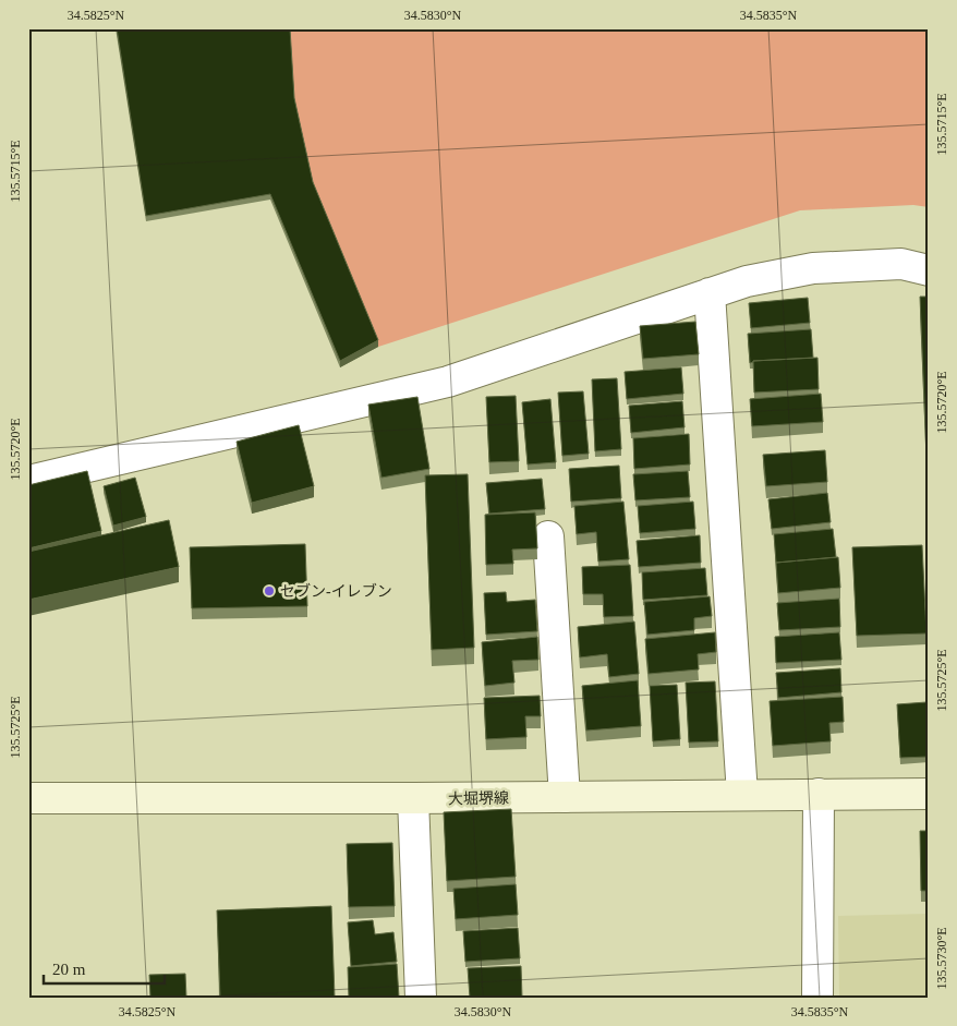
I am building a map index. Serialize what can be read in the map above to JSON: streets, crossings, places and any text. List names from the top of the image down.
{
  "streets": {
    "main road": ["大堀堺線"]
  },
  "places": ["セブン-イレブン"],
  "scale_bar": "20 m",
  "coordinates": [
    "34.5825°N",
    "34.5830°N",
    "34.5835°N",
    "135.5715°E",
    "135.5720°E",
    "135.5725°E",
    "135.5730°E"
  ]
}
